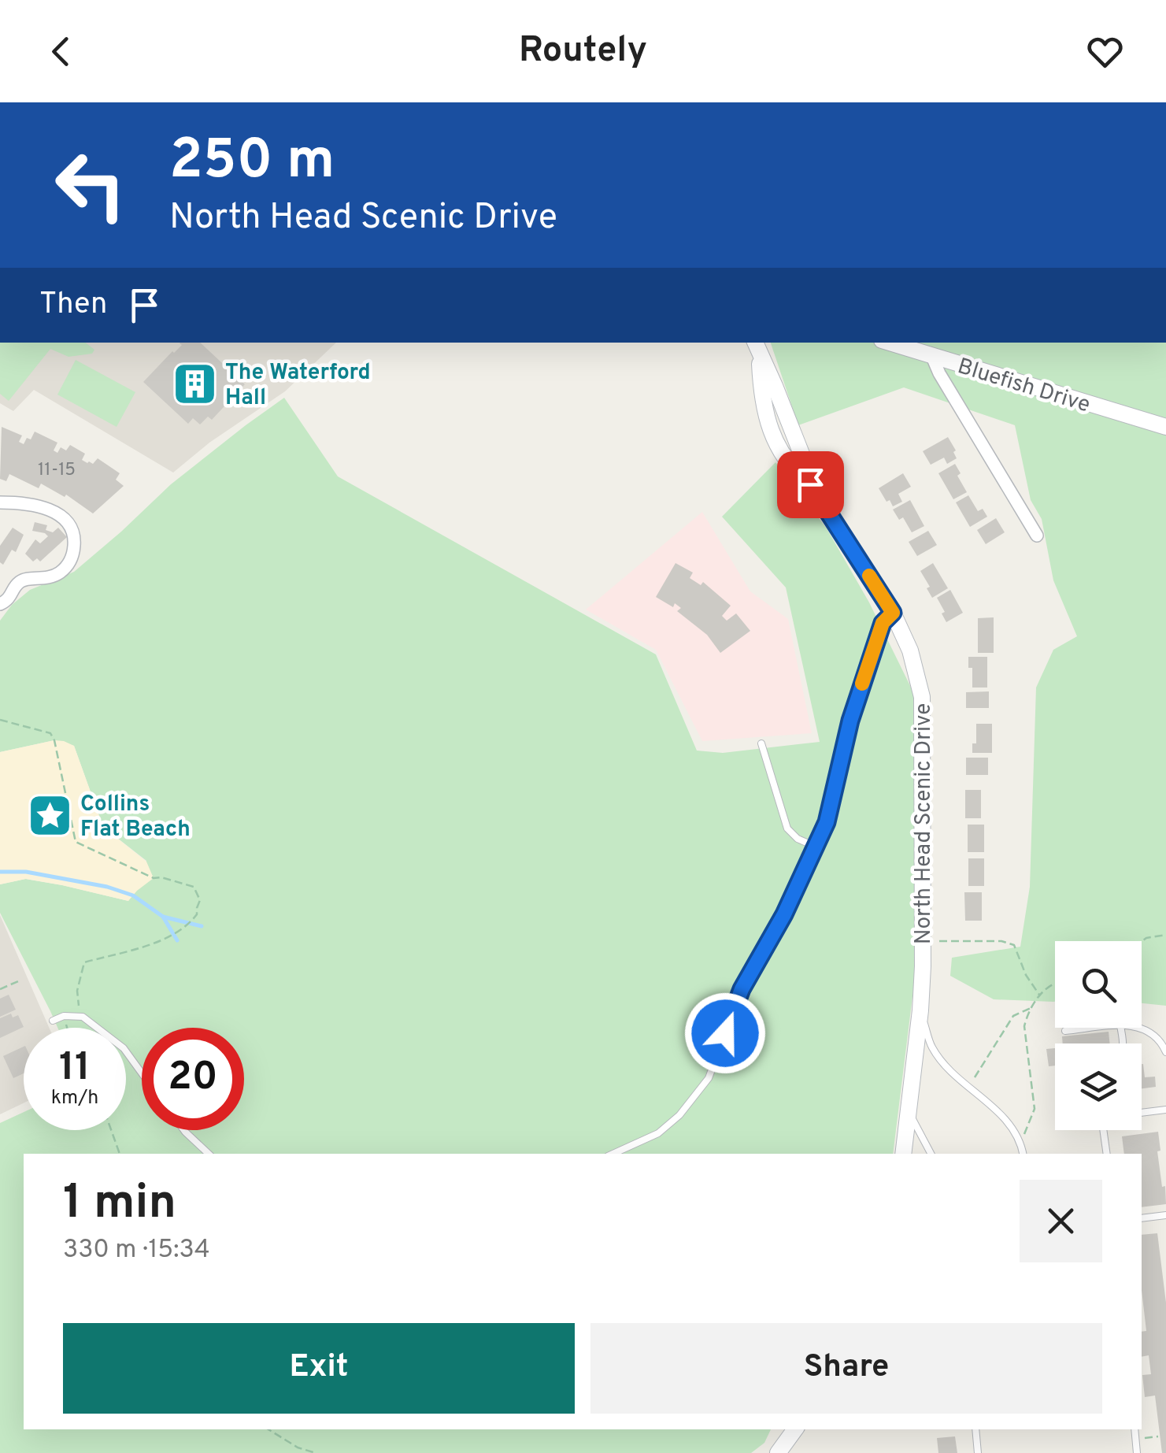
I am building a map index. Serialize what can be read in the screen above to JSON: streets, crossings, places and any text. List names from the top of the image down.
{
  "streets": {
    "street": ["Bluefish Drive", "North Head Scenic Drive"]
  },
  "places": {
    "building": ["The Waterford Hall"],
    "place": ["Collins Flat Beach"]
  },
  "house_numbers": ["11-15"],
  "page": {
    "header": "Routely",
    "turn": ["250 m", "North Head Scenic Drive"],
    "then": "Then",
    "speed": "11 km/h",
    "limit": "20",
    "heading": ["1 min", "330 m · 15:34"],
    "buttons": ["Exit", "Share"]
  }
}
